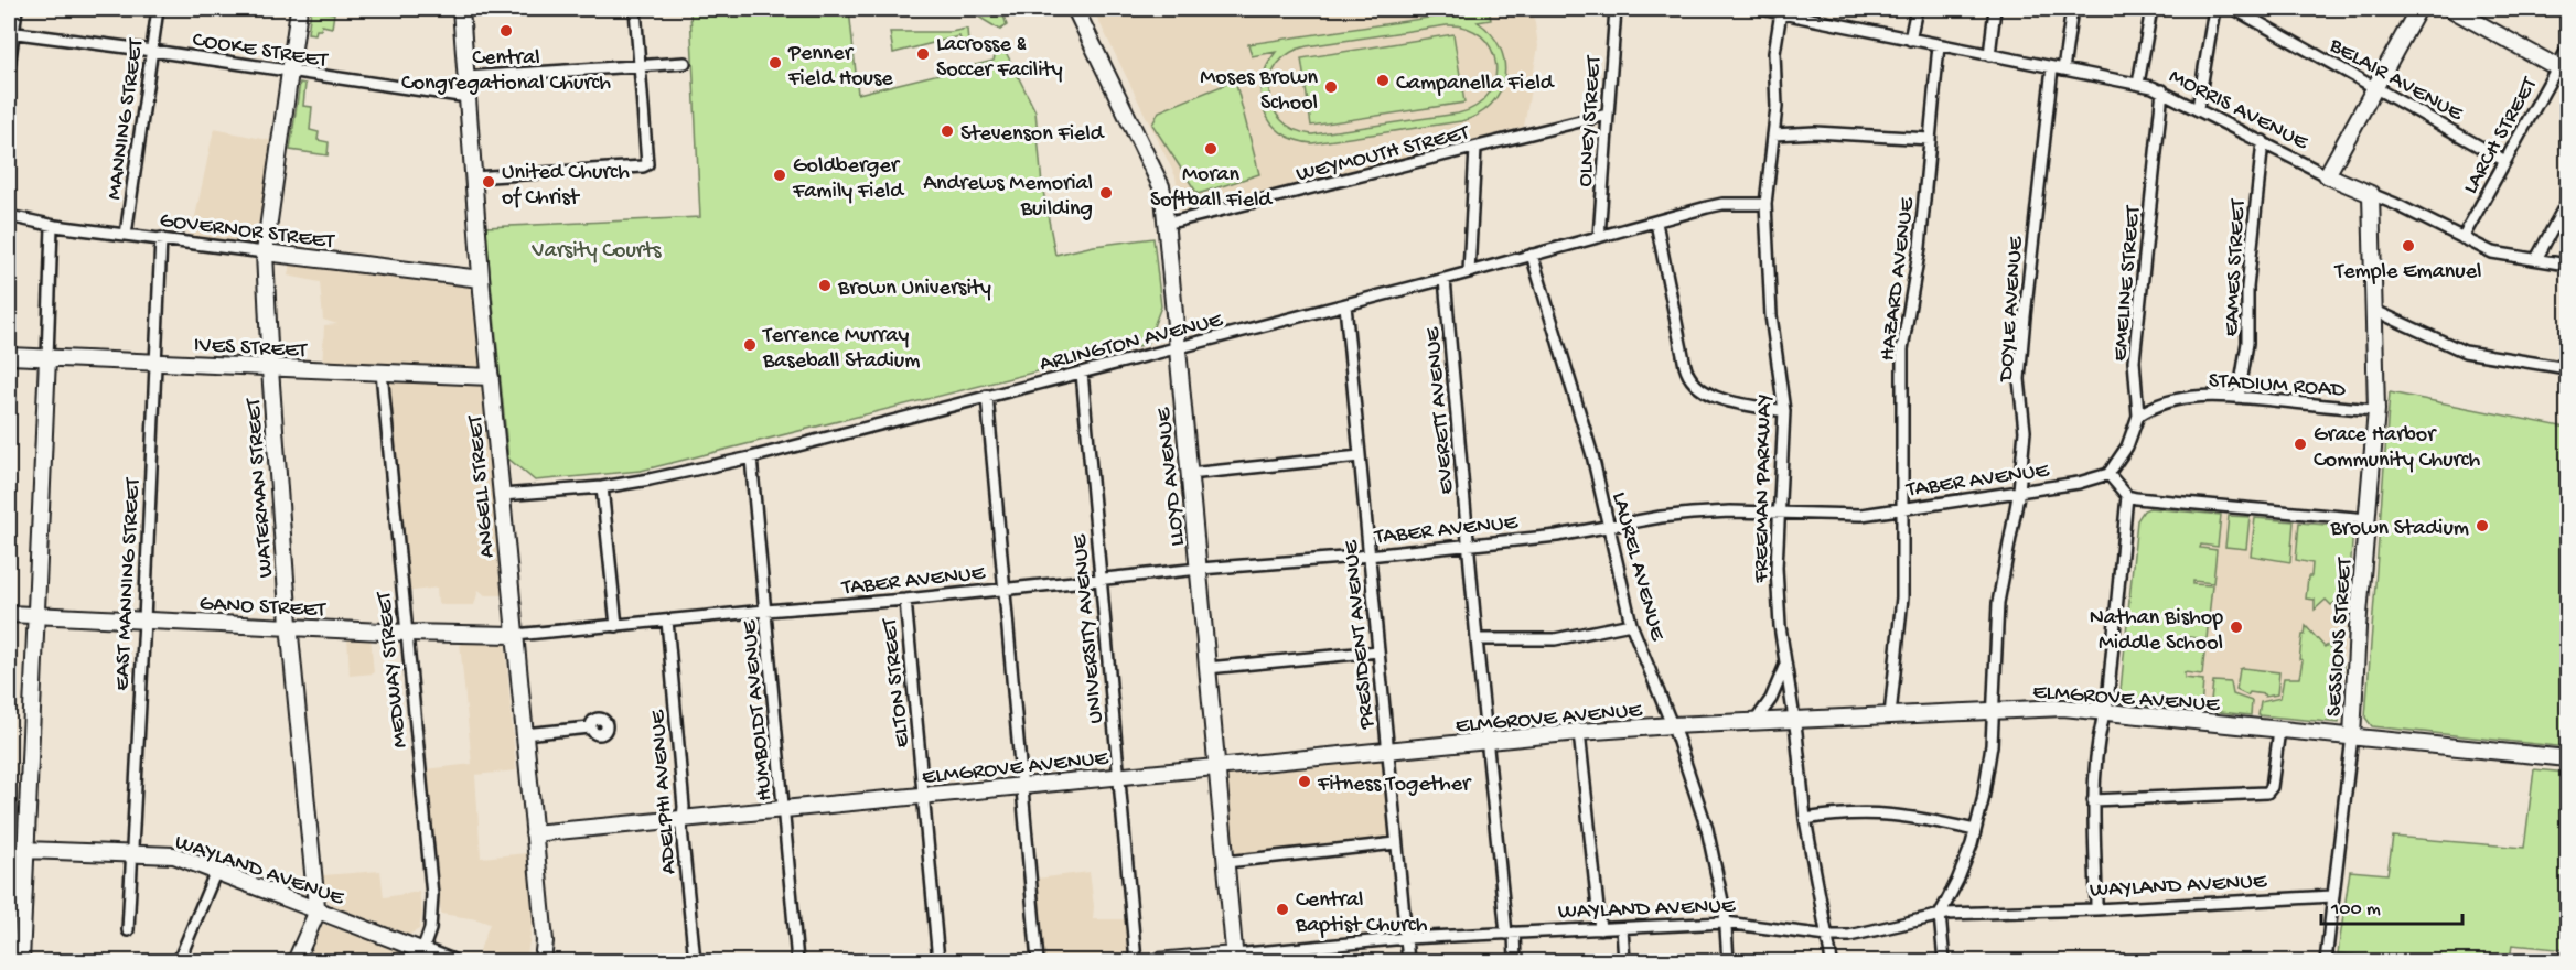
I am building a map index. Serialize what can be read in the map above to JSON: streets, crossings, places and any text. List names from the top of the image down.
{
  "streets": {
    "street": [
      "COOKE STREET",
      "BELAIR AVENUE",
      "MORRIS AVENUE",
      "MANNING STREET",
      "OLNEY STREET",
      "LARCH STREET",
      "WEYMOUTH STREET",
      "GOVERNOR STREET",
      "EAMES STREET",
      "HAZARD AVENUE",
      "EMELINE STREET",
      "DOYLE AVENUE",
      "ARLINGTON AVENUE",
      "IVES STREET",
      "STADIUM ROAD",
      "EVERETT AVENUE",
      "LLOYD AVENUE",
      "TABER AVENUE",
      "ANGELL STREET",
      "WATERMAN STREET",
      "FREEMAN PARKWAY",
      "LAUREL AVENUE",
      "EAST MANNING STREET",
      "GANO STREET",
      "UNIVERSITY AVENUE",
      "PRESIDENT AVENUE",
      "SESSIONS STREET",
      "MEDWAY STREET",
      "ELTON STREET",
      "ELMGROVE AVENUE",
      "HUMBOLDT AVENUE",
      "ADELPHI AVENUE",
      "WAYLAND AVENUE"
    ]
  },
  "crossings": [
    ["COOKE STREET", "MANNING STREET"],
    ["COOKE STREET", "ANGELL STREET"],
    ["COOKE STREET", "WATERMAN STREET"],
    ["BELAIR AVENUE", "LARCH STREET"],
    ["MORRIS AVENUE", "LARCH STREET"],
    ["MORRIS AVENUE", "EAMES STREET"],
    ["MORRIS AVENUE", "HAZARD AVENUE"],
    ["MORRIS AVENUE", "EMELINE STREET"],
    ["MORRIS AVENUE", "DOYLE AVENUE"],
    ["MORRIS AVENUE", "FREEMAN PARKWAY"],
    ["MORRIS AVENUE", "SESSIONS STREET"],
    ["MANNING STREET", "GOVERNOR STREET"],
    ["OLNEY STREET", "WEYMOUTH STREET"],
    ["OLNEY STREET", "ARLINGTON AVENUE"],
    ["WEYMOUTH STREET", "LLOYD AVENUE"],
    ["GOVERNOR STREET", "ANGELL STREET"],
    ["GOVERNOR STREET", "WATERMAN STREET"],
    ["GOVERNOR STREET", "EAST MANNING STREET"],
    ["EAMES STREET", "STADIUM ROAD"],
    ["HAZARD AVENUE", "TABER AVENUE"],
    ["HAZARD AVENUE", "ELMGROVE AVENUE"],
    ["EMELINE STREET", "STADIUM ROAD"],
    ["EMELINE STREET", "TABER AVENUE"],
    ["DOYLE AVENUE", "TABER AVENUE"],
    ["DOYLE AVENUE", "ELMGROVE AVENUE"],
    ["DOYLE AVENUE", "WAYLAND AVENUE"],
    ["ARLINGTON AVENUE", "EVERETT AVENUE"],
    ["ARLINGTON AVENUE", "LLOYD AVENUE"],
    ["ARLINGTON AVENUE", "ANGELL STREET"],
    ["ARLINGTON AVENUE", "FREEMAN PARKWAY"],
    ["ARLINGTON AVENUE", "LAUREL AVENUE"],
    ["ARLINGTON AVENUE", "UNIVERSITY AVENUE"],
    ["ARLINGTON AVENUE", "PRESIDENT AVENUE"],
    ["ARLINGTON AVENUE", "HUMBOLDT AVENUE"],
    ["IVES STREET", "ANGELL STREET"],
    ["IVES STREET", "WATERMAN STREET"],
    ["IVES STREET", "EAST MANNING STREET"],
    ["IVES STREET", "MEDWAY STREET"],
    ["STADIUM ROAD", "SESSIONS STREET"],
    ["EVERETT AVENUE", "TABER AVENUE"],
    ["EVERETT AVENUE", "ELMGROVE AVENUE"],
    ["EVERETT AVENUE", "WAYLAND AVENUE"],
    ["LLOYD AVENUE", "TABER AVENUE"],
    ["LLOYD AVENUE", "ELMGROVE AVENUE"],
    ["LLOYD AVENUE", "WAYLAND AVENUE"],
    ["TABER AVENUE", "ANGELL STREET"],
    ["TABER AVENUE", "FREEMAN PARKWAY"],
    ["TABER AVENUE", "LAUREL AVENUE"],
    ["TABER AVENUE", "GANO STREET"],
    ["TABER AVENUE", "UNIVERSITY AVENUE"],
    ["TABER AVENUE", "PRESIDENT AVENUE"],
    ["TABER AVENUE", "ELTON STREET"],
    ["TABER AVENUE", "HUMBOLDT AVENUE"],
    ["TABER AVENUE", "ADELPHI AVENUE"],
    ["ANGELL STREET", "GANO STREET"],
    ["ANGELL STREET", "ELMGROVE AVENUE"],
    ["WATERMAN STREET", "GANO STREET"],
    ["WATERMAN STREET", "WAYLAND AVENUE"],
    ["FREEMAN PARKWAY", "ELMGROVE AVENUE"],
    ["FREEMAN PARKWAY", "WAYLAND AVENUE"],
    ["LAUREL AVENUE", "ELMGROVE AVENUE"],
    ["LAUREL AVENUE", "WAYLAND AVENUE"],
    ["EAST MANNING STREET", "GANO STREET"],
    ["EAST MANNING STREET", "WAYLAND AVENUE"],
    ["GANO STREET", "MEDWAY STREET"],
    ["UNIVERSITY AVENUE", "ELMGROVE AVENUE"],
    ["PRESIDENT AVENUE", "ELMGROVE AVENUE"],
    ["PRESIDENT AVENUE", "WAYLAND AVENUE"],
    ["SESSIONS STREET", "ELMGROVE AVENUE"],
    ["SESSIONS STREET", "WAYLAND AVENUE"],
    ["MEDWAY STREET", "WAYLAND AVENUE"],
    ["ELTON STREET", "ELMGROVE AVENUE"],
    ["ELMGROVE AVENUE", "HUMBOLDT AVENUE"],
    ["ELMGROVE AVENUE", "ADELPHI AVENUE"]
  ],
  "parks": ["Varsity Courts"],
  "places": [
    "Central Congregational Church",
    "Lacrosse & Soccer Facility",
    "Penner Field House",
    "Campanella Field",
    "Moses Brown School",
    "Stevenson Field",
    "Moran Softball Field",
    "Goldberger Family Field",
    "United Church of Christ",
    "Andrews Memorial Building",
    "Temple Emanuel",
    "Brown University",
    "Terrence Murray Baseball Stadium",
    "Grace Harbor Community Church",
    "Brown Stadium",
    "Nathan Bishop Middle School",
    "Fitness Together",
    "Central Baptist Church"
  ],
  "scale_bar": "100 m"
}
